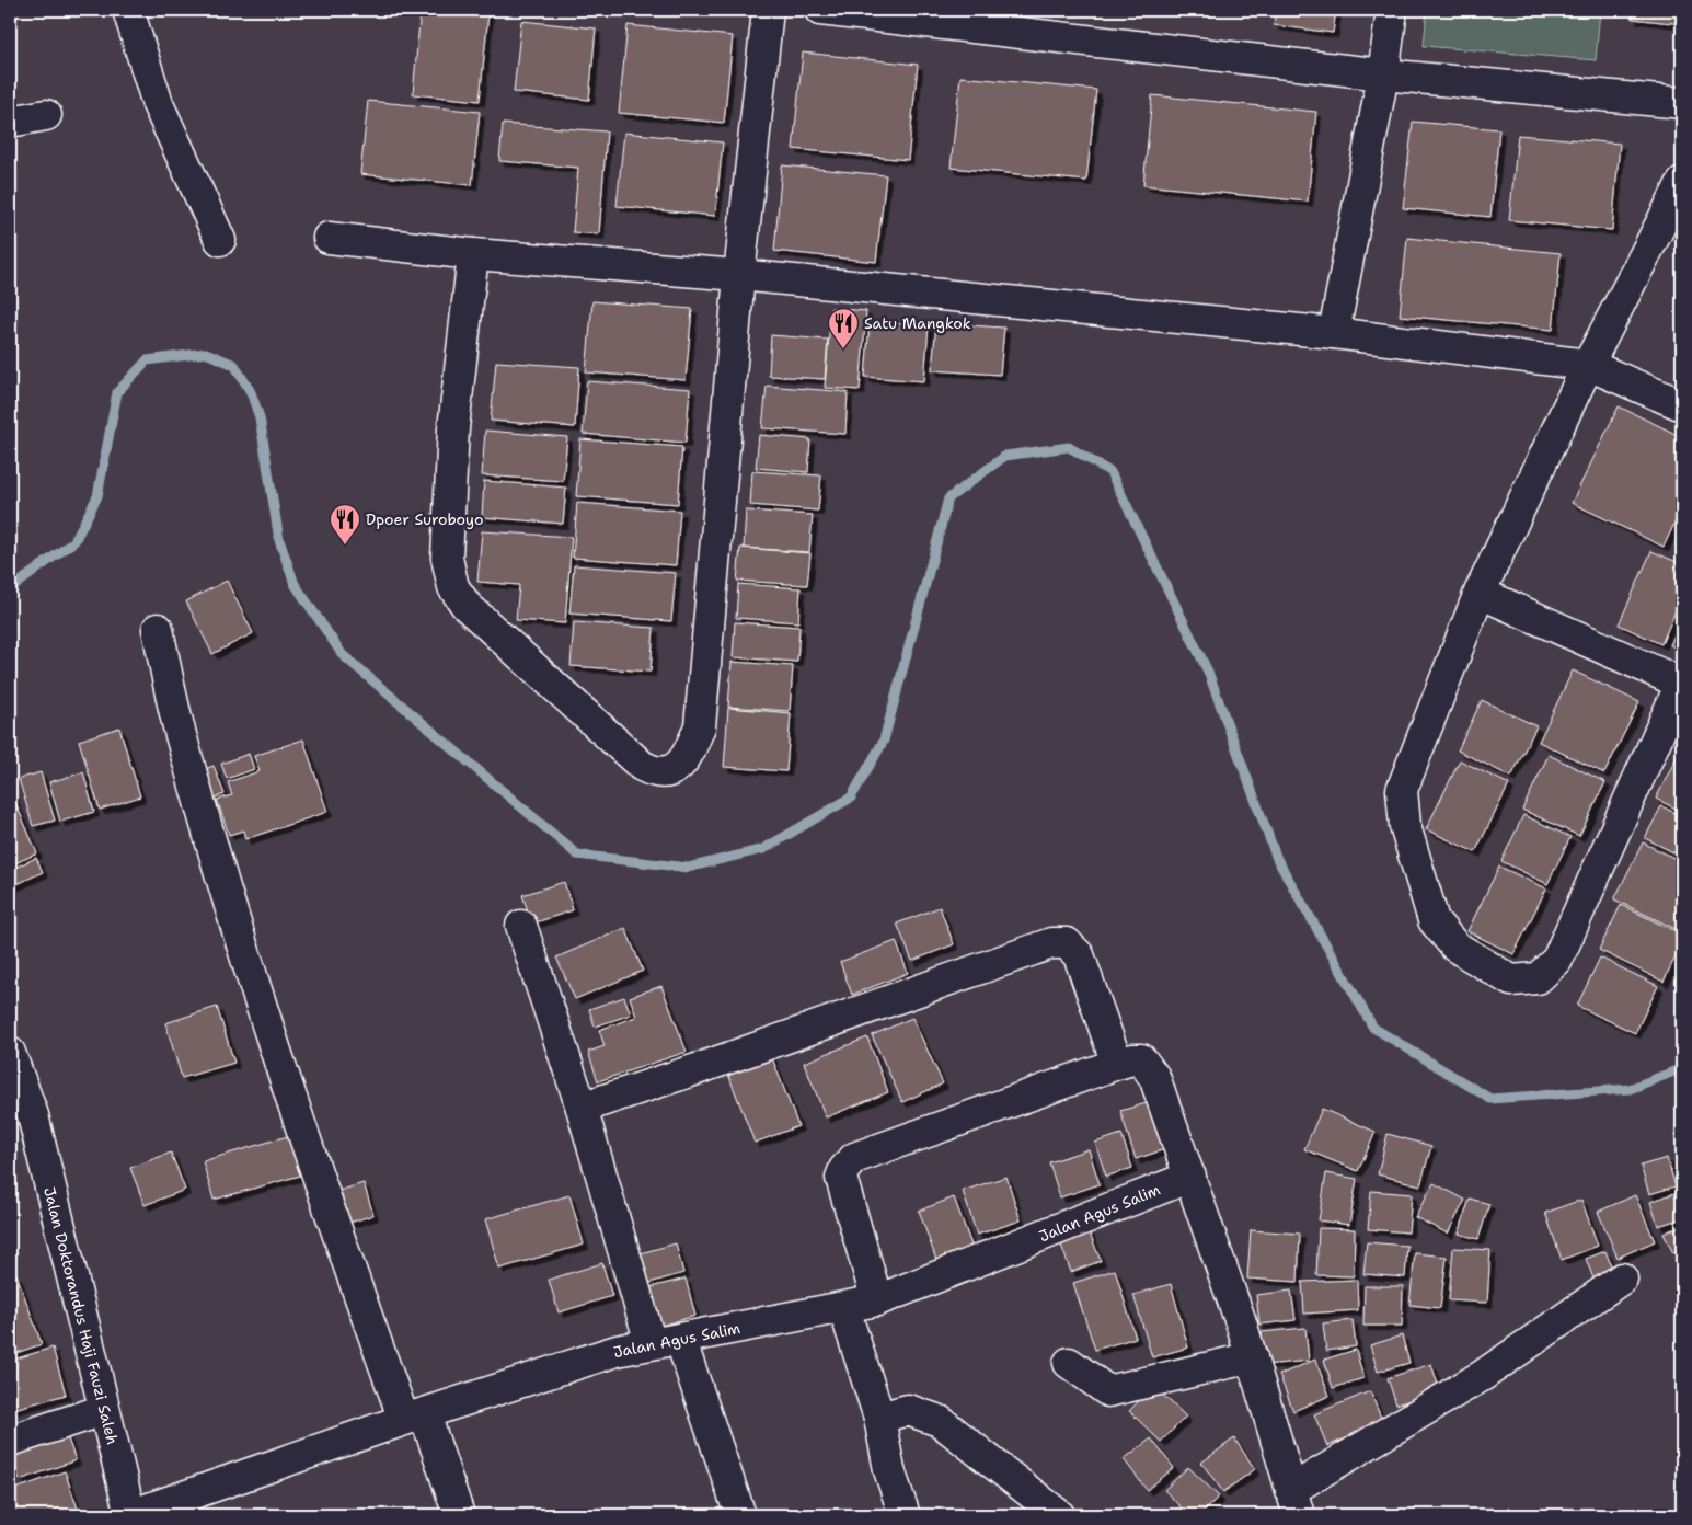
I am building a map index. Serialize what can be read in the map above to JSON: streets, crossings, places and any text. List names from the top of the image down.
{
  "streets": {
    "street": ["Jalan Agus Salim", "Jalan Doktorandus Haji Fauzi Saleh"]
  },
  "crossings": [
    ["Jalan Agus Salim", "Jalan Doktorandus Haji Fauzi Saleh"]
  ],
  "places": {
    "restaurant": ["Satu Mangkok", "Dpoer Suroboyo"]
  }
}
